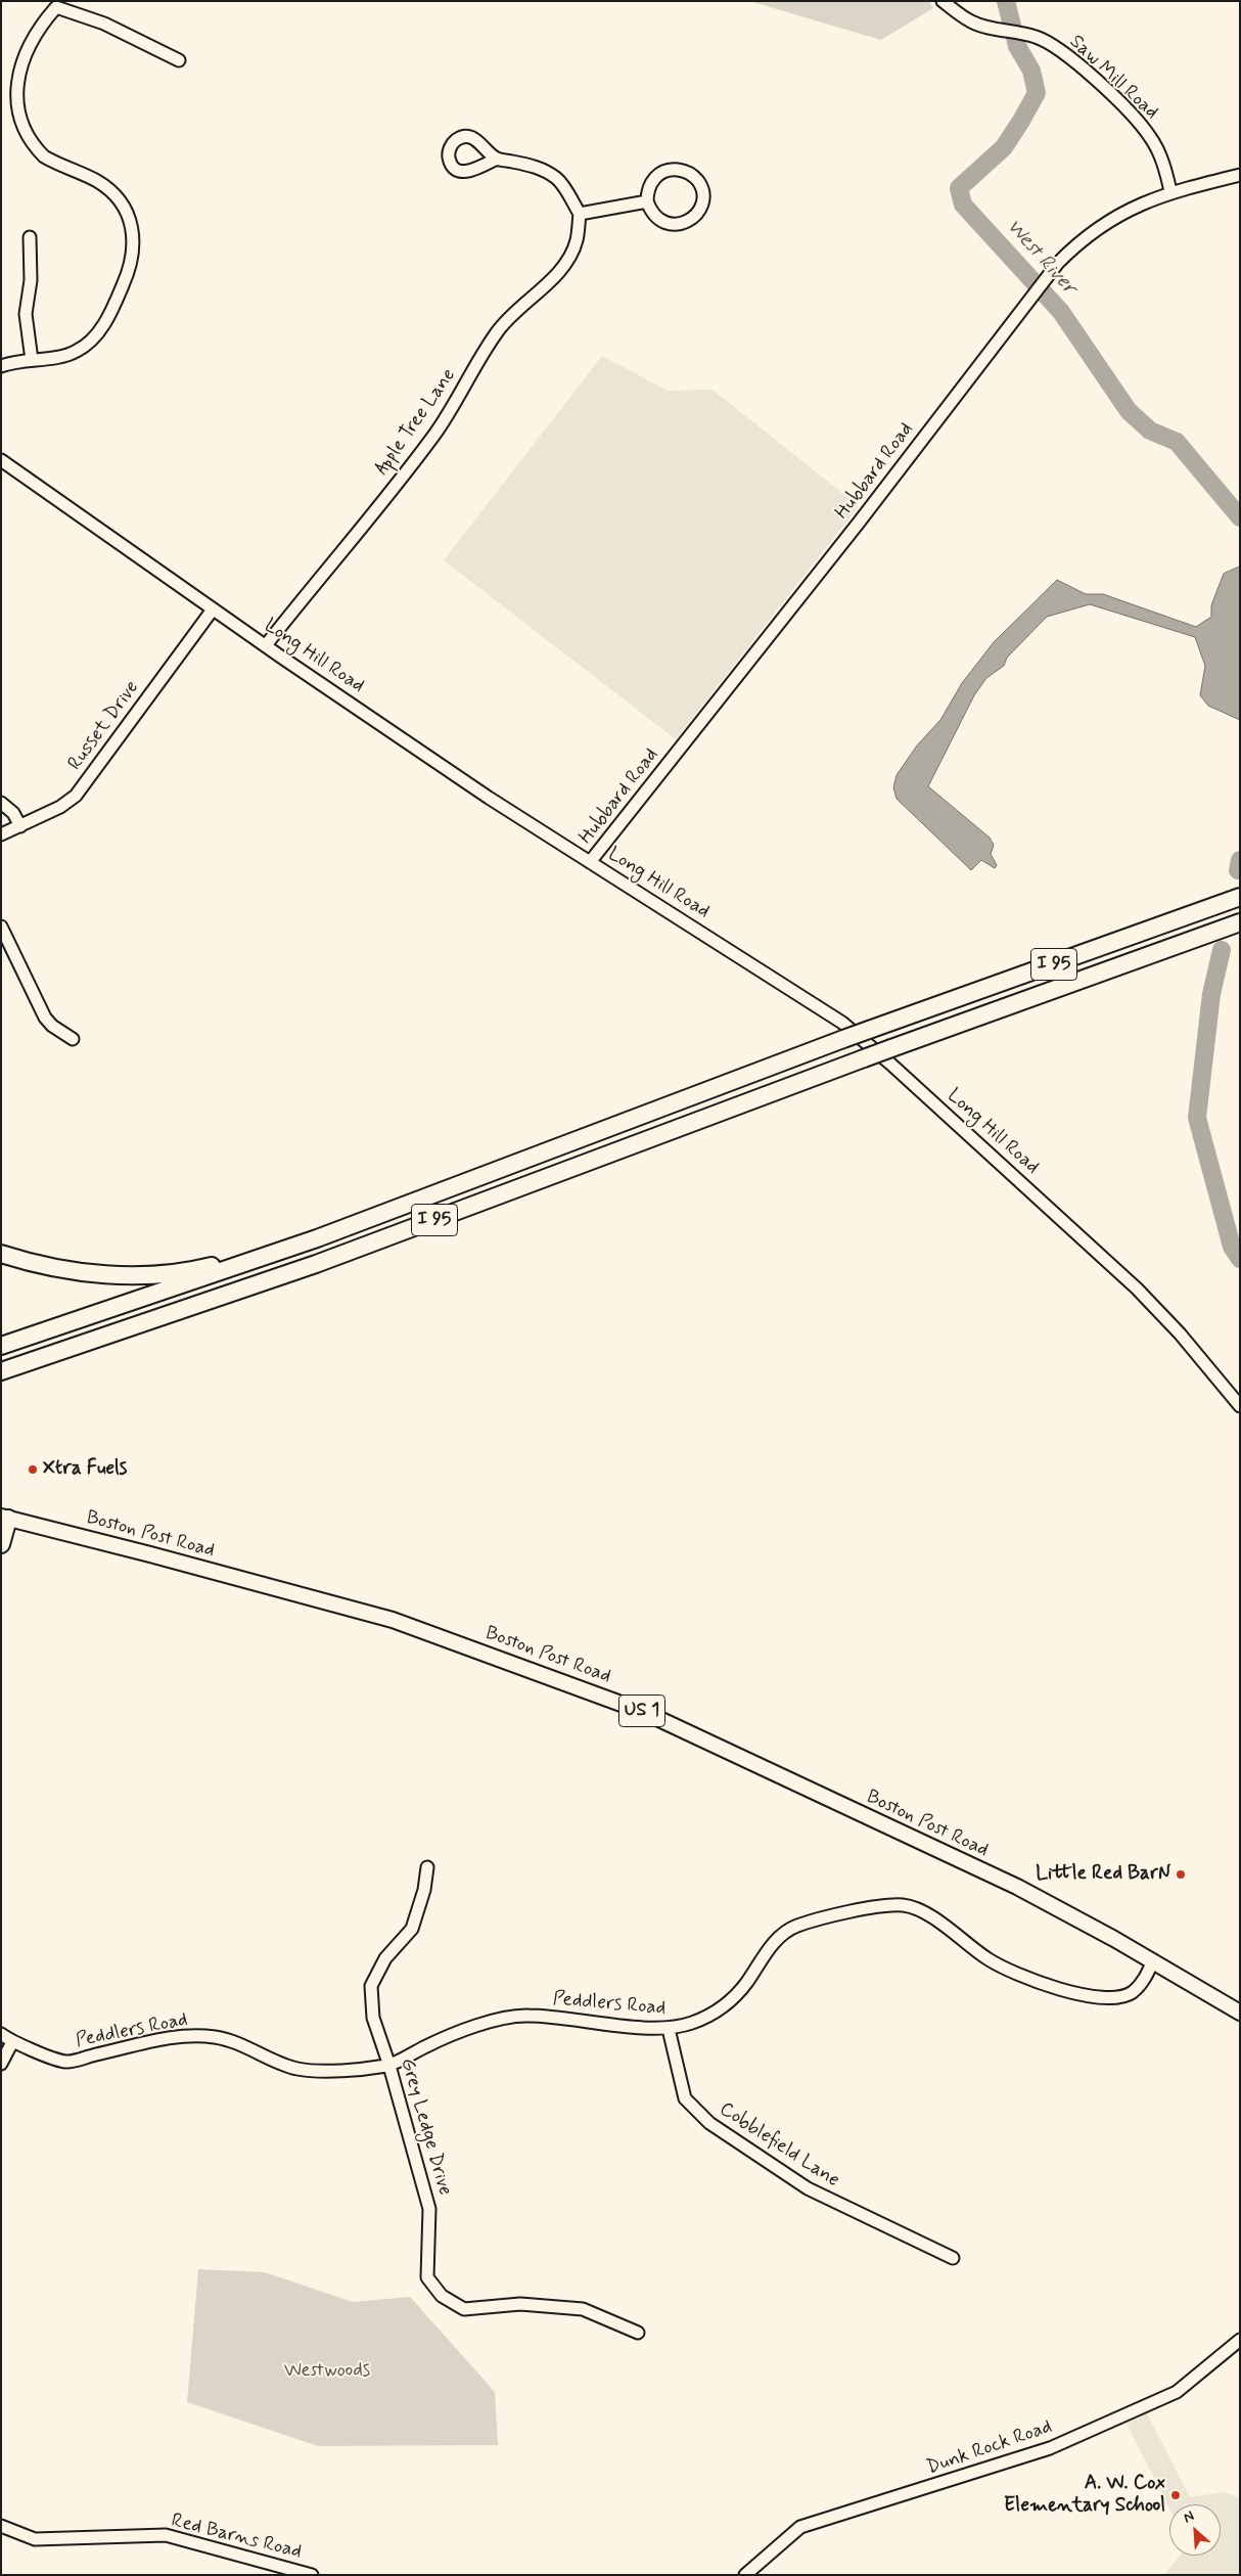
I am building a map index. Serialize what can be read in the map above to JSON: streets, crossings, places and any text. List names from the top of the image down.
{
  "streets": {
    "highway": ["I 95"],
    "main road": ["Boston Post Road", "US 1"],
    "street": [
      "Saw Mill Road",
      "Apple Tree Lane",
      "Hubbard Road",
      "Long Hill Road",
      "Russet Drive",
      "Peddlers Road",
      "Grey Ledge Drive",
      "Cobblefield Lane",
      "Dunk Rock Road",
      "Red Barns Road"
    ]
  },
  "crossings": [
    ["Saw Mill Road", "Hubbard Road"],
    ["Apple Tree Lane", "Long Hill Road"],
    ["Hubbard Road", "Long Hill Road"],
    ["Long Hill Road", "Russet Drive"],
    ["Boston Post Road", "Peddlers Road"],
    ["Peddlers Road", "Grey Ledge Drive"],
    ["Peddlers Road", "Cobblefield Lane"]
  ],
  "water": ["West River"],
  "parks": ["Westwoods"],
  "places": ["Xtra Fuels", "Little Red BarN", "A. W. Cox Elementary School"],
  "north": "top left"
}
